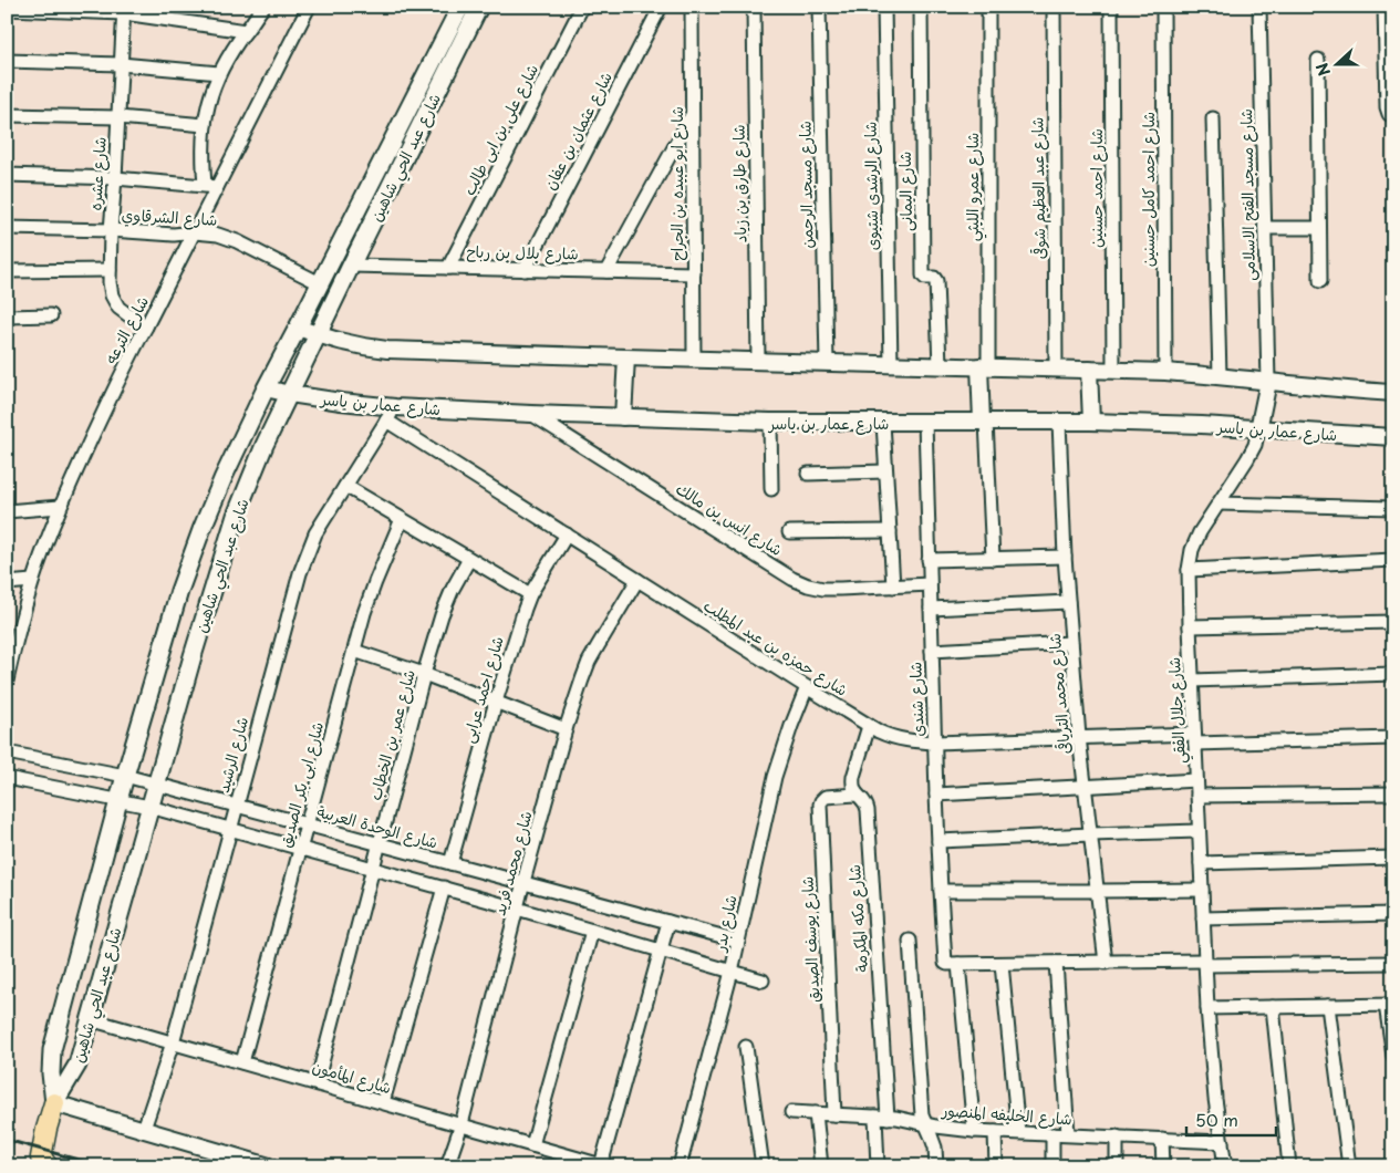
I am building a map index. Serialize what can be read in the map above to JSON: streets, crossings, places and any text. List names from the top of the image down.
{
  "streets": {
    "main road": ["شارع عبد الحي شاهين"],
    "street": [
      "شارع على بن ابى طالب",
      "شارع عثمان بن عفان",
      "شارع عشره",
      "شارع ابو عبيده بن الجراح",
      "شارع طارق بن زياد",
      "شارع مسجد الرحمن",
      "شارع الرشدى شتيوى",
      "شارع عمرو الليثي",
      "شارع عبد العظيم شوقى",
      "شارع احمد حسنين",
      "شارع احمد كامل حسنين",
      "شارع اليمانى",
      "شارع مسجد الفتح الاسلامى",
      "شارع الشرقاوي",
      "شارع بلال بن رباح",
      "شارع الترعه",
      "شارع عمار بن ياسر",
      "شارع انس بن مالك",
      "شارع حمزه بن عبد المطلب",
      "شارع احمد عرابى",
      "شارع محمد الترياقى",
      "شارع شندى",
      "شارع جلال الفقي",
      "شارع عمر بن الخطاب",
      "شارع الرشيد",
      "شارع ابى بكر الصديق",
      "شارع الوحدة العربية",
      "شارع محمد فريد",
      "شارع مكه المكرمة",
      "شارع بدر",
      "شارع يوسف الصديق",
      "شارع المأمون",
      "شارع الخليفه المنصور"
    ]
  },
  "crossings": [
    ["شارع على بن ابى طالب", "شارع بلال بن رباح"],
    ["شارع عثمان بن عفان", "شارع بلال بن رباح"],
    ["شارع عبد الحي شاهين", "شارع الشرقاوي"],
    ["شارع عبد الحي شاهين", "شارع بلال بن رباح"],
    ["شارع عبد الحي شاهين", "شارع عمار بن ياسر"],
    ["شارع عبد الحي شاهين", "شارع الوحدة العربية"],
    ["شارع عبد الحي شاهين", "شارع المأمون"],
    ["شارع عشره", "شارع الشرقاوي"],
    ["شارع عشره", "شارع الترعه"],
    ["شارع ابو عبيده بن الجراح", "شارع بلال بن رباح"],
    ["شارع الشرقاوي", "شارع الترعه"],
    ["شارع عمار بن ياسر", "شارع انس بن مالك"],
    ["شارع عمار بن ياسر", "شارع حمزه بن عبد المطلب"],
    ["شارع عمار بن ياسر", "شارع محمد الترياقى"],
    ["شارع عمار بن ياسر", "شارع شندى"],
    ["شارع عمار بن ياسر", "شارع جلال الفقي"],
    ["شارع عمار بن ياسر", "شارع الرشيد"],
    ["شارع انس بن مالك", "شارع شندى"],
    ["شارع حمزه بن عبد المطلب", "شارع احمد عرابى"],
    ["شارع حمزه بن عبد المطلب", "شارع محمد الترياقى"],
    ["شارع حمزه بن عبد المطلب", "شارع شندى"],
    ["شارع حمزه بن عبد المطلب", "شارع جلال الفقي"],
    ["شارع حمزه بن عبد المطلب", "شارع الرشيد"],
    ["شارع حمزه بن عبد المطلب", "شارع محمد فريد"],
    ["شارع حمزه بن عبد المطلب", "شارع بدر"],
    ["شارع احمد عرابى", "شارع الوحدة العربية"],
    ["شارع جلال الفقي", "شارع الخليفه المنصور"],
    ["شارع عمر بن الخطاب", "شارع الوحدة العربية"],
    ["شارع عمر بن الخطاب", "شارع المأمون"],
    ["شارع الرشيد", "شارع الوحدة العربية"],
    ["شارع الرشيد", "شارع المأمون"],
    ["شارع ابى بكر الصديق", "شارع الوحدة العربية"],
    ["شارع ابى بكر الصديق", "شارع المأمون"],
    ["شارع الوحدة العربية", "شارع محمد فريد"],
    ["شارع الوحدة العربية", "شارع بدر"],
    ["شارع محمد فريد", "شارع المأمون"],
    ["شارع مكه المكرمة", "شارع يوسف الصديق"],
    ["شارع مكه المكرمة", "شارع الخليفه المنصور"],
    ["شارع يوسف الصديق", "شارع الخليفه المنصور"]
  ],
  "scale_bar": "50 m",
  "north": "left"
}
